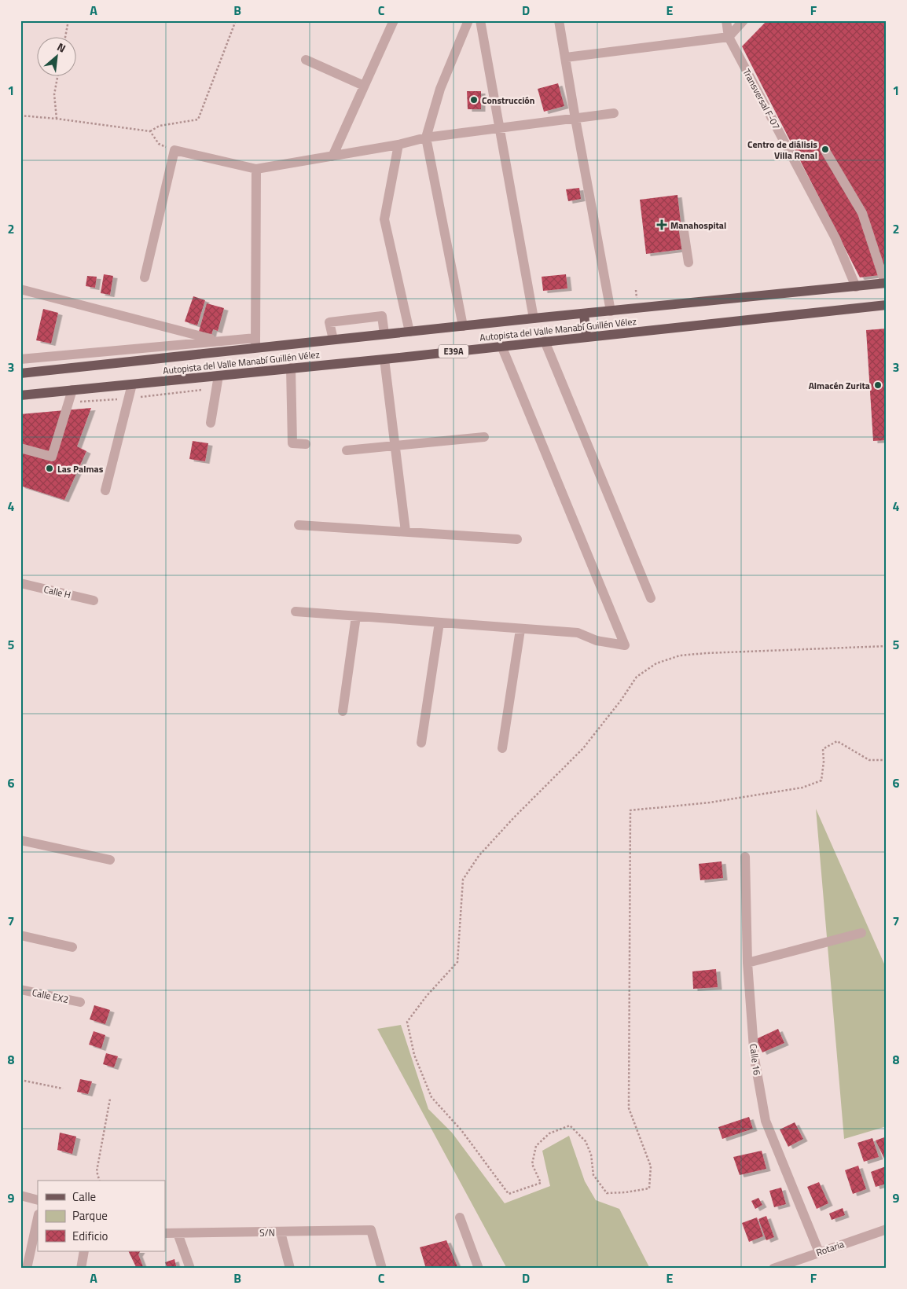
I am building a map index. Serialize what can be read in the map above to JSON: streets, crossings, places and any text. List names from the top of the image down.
{
  "streets": {
    "main road": ["Autopista del Valle Manabí Guillén Vélez", "E39A"],
    "street": [
      "Transversal F-07",
      "Calle H",
      "Calle EX2",
      "Calle 16",
      "S/N",
      "Rotaria"
    ]
  },
  "crossings": [
    ["Transversal F-07", "Autopista del Valle Manabí Guillén Vélez"],
    ["Calle 16", "Rotaria"]
  ],
  "places": {
    "other": [
      "Construcción",
      "Centro de diálisis Villa Renal",
      "Almacén Zurita",
      "Las Palmas"
    ],
    "health": ["Manahospital"]
  },
  "legend": ["Calle", "Parque", "Edificio"],
  "north": "top right",
  "grid": {
    "columns": [
      "A",
      "B",
      "C",
      "D",
      "E",
      "F"
    ],
    "rows": [
      "1",
      "2",
      "3",
      "4",
      "5",
      "6",
      "7",
      "8",
      "9"
    ]
  }
}
